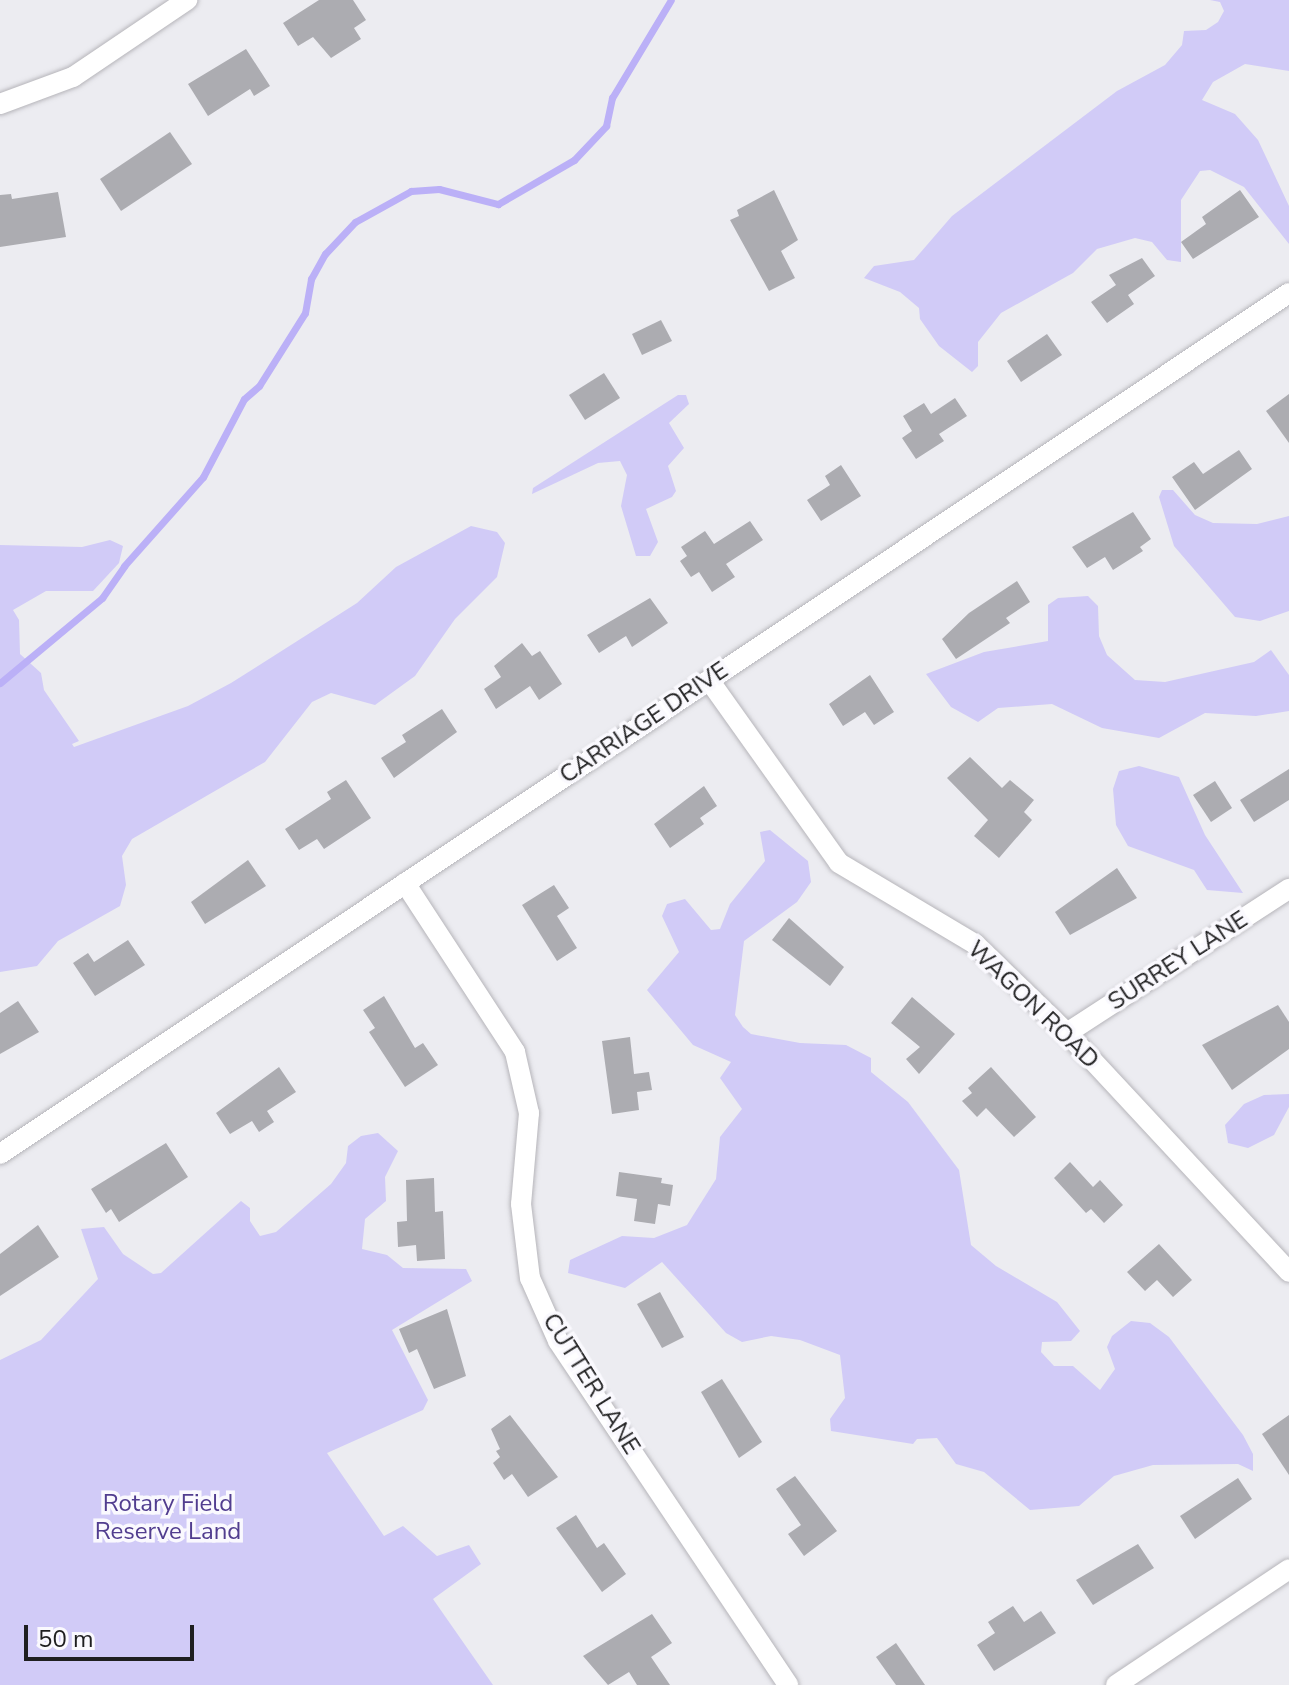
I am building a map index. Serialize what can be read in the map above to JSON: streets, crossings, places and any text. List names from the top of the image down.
{
  "streets": {
    "street": [
      "CARRIAGE DRIVE",
      "SURREY LANE",
      "WAGON ROAD",
      "CUTTER LANE"
    ]
  },
  "crossings": [
    ["CARRIAGE DRIVE", "WAGON ROAD"],
    ["CARRIAGE DRIVE", "CUTTER LANE"],
    ["SURREY LANE", "WAGON ROAD"]
  ],
  "parks": ["Rotary Field Reserve Land"],
  "scale_bar": "50 m"
}
